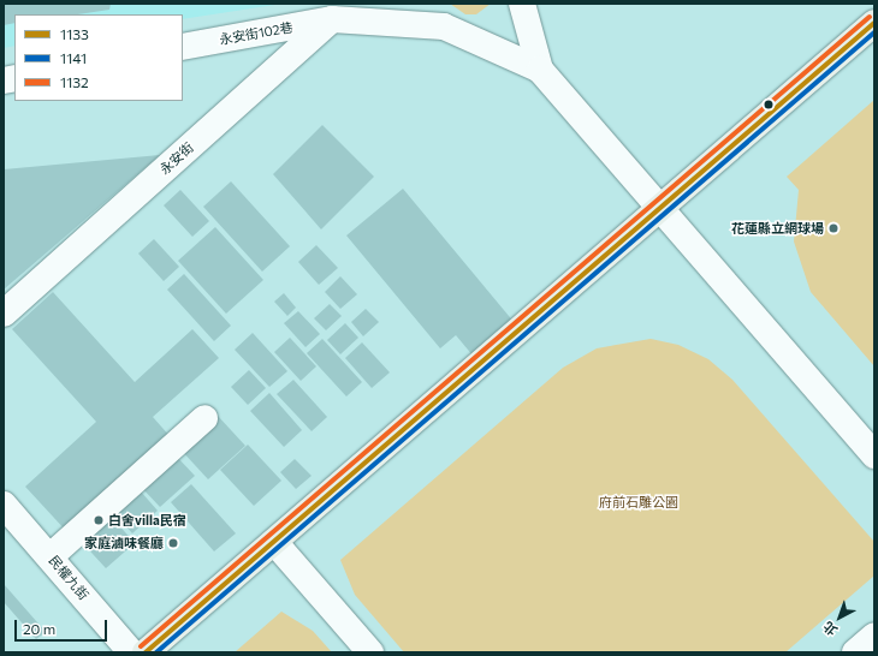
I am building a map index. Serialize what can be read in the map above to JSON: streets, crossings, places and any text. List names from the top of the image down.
{
  "streets": {
    "street": ["永安街102巷", "永安街", "民權九街"]
  },
  "crossings": [
    ["永安街102巷", "永安街"]
  ],
  "parks": ["府前石雕公園"],
  "places": ["花蓮縣立網球場", "白舍villa民宿", "家庭滷味餐廳"],
  "lines": ["transit line 1132", "transit line 1133", "transit line 1141"],
  "legend": ["1133", "1141", "1132"],
  "scale_bar": "20 m",
  "north": "bottom left"
}
